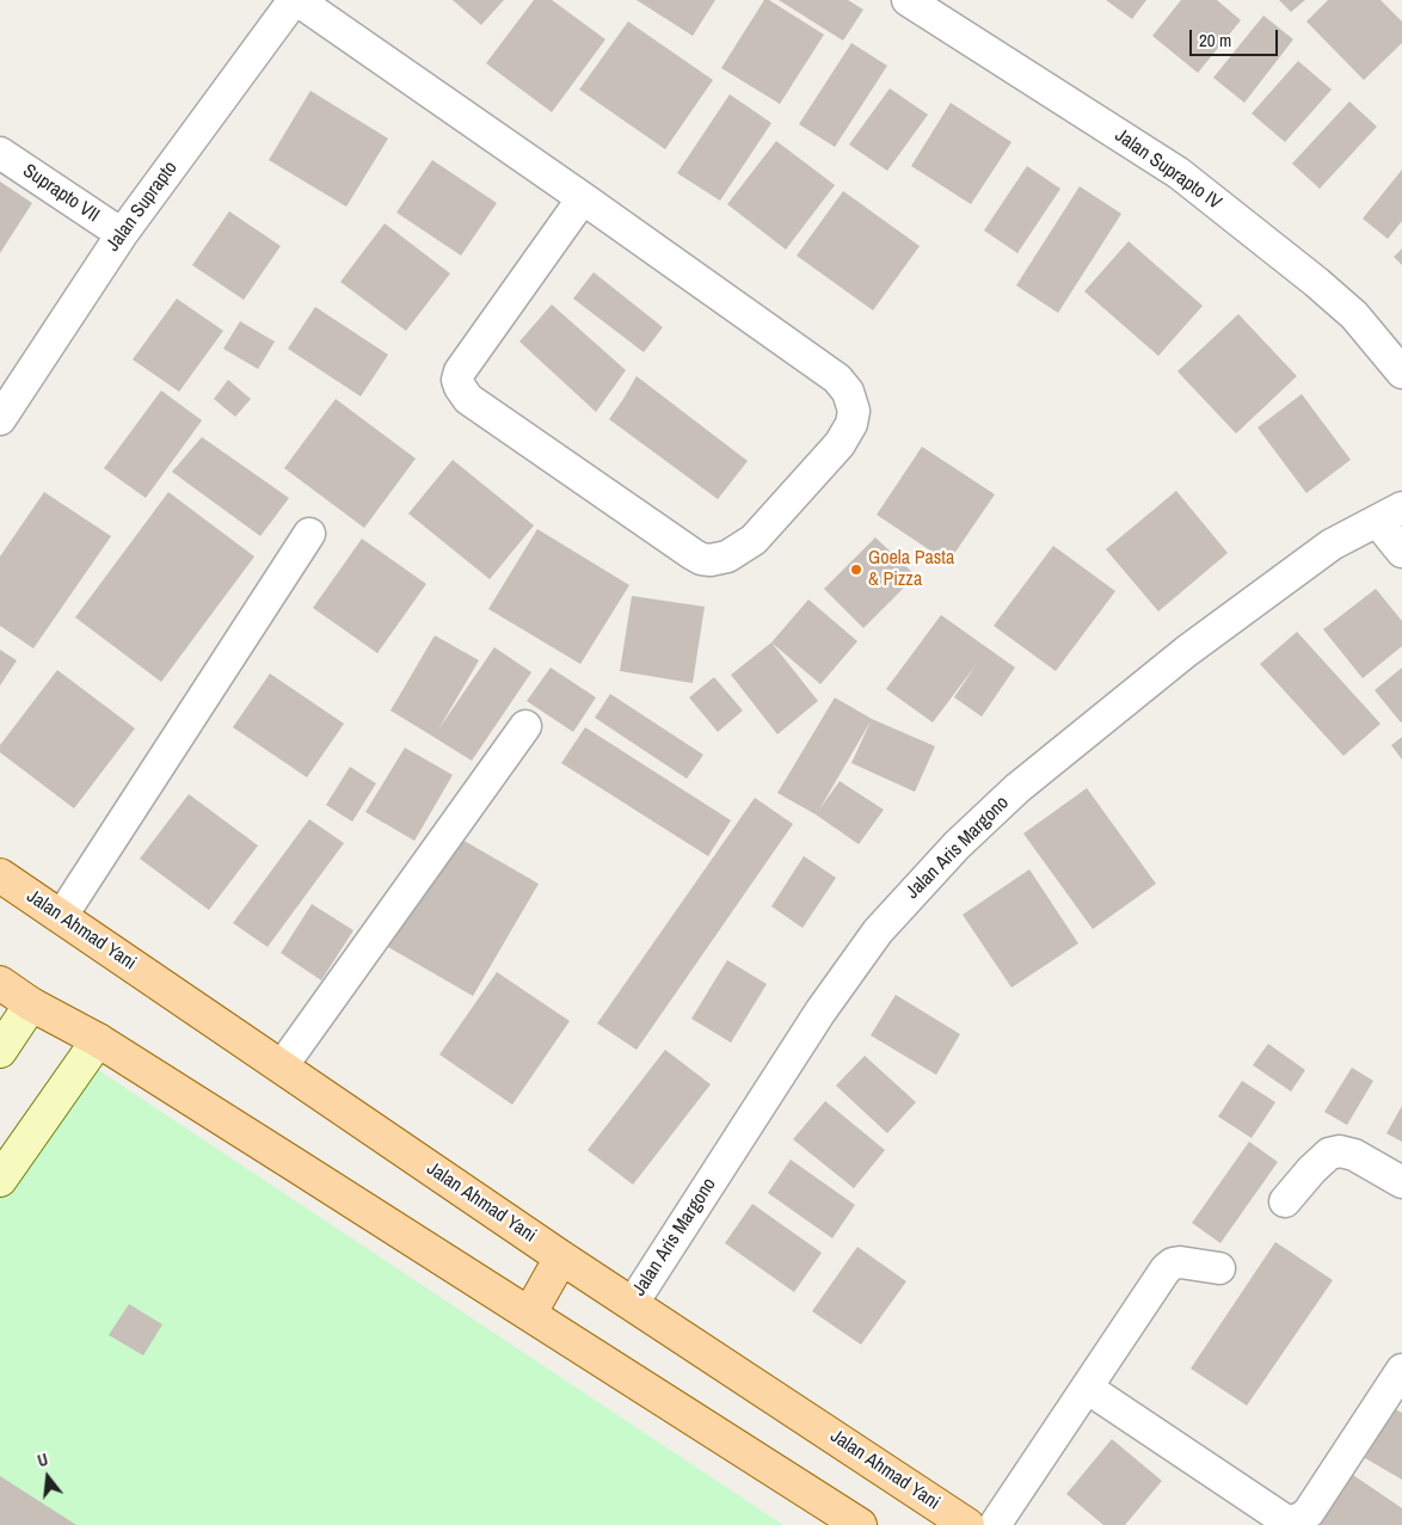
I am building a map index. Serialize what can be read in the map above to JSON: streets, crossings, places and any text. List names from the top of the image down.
{
  "streets": {
    "main road": ["Jalan Ahmad Yani"],
    "street": [
      "Jalan Suprapto IV",
      "Suprapto VII",
      "Jalan Suprapto",
      "Jalan Aris Margono"
    ]
  },
  "crossings": [
    ["Suprapto VII", "Jalan Suprapto"],
    ["Jalan Aris Margono", "Jalan Ahmad Yani"]
  ],
  "places": ["Goela Pasta & Pizza"],
  "scale_bar": "20 m",
  "north": "top"
}
